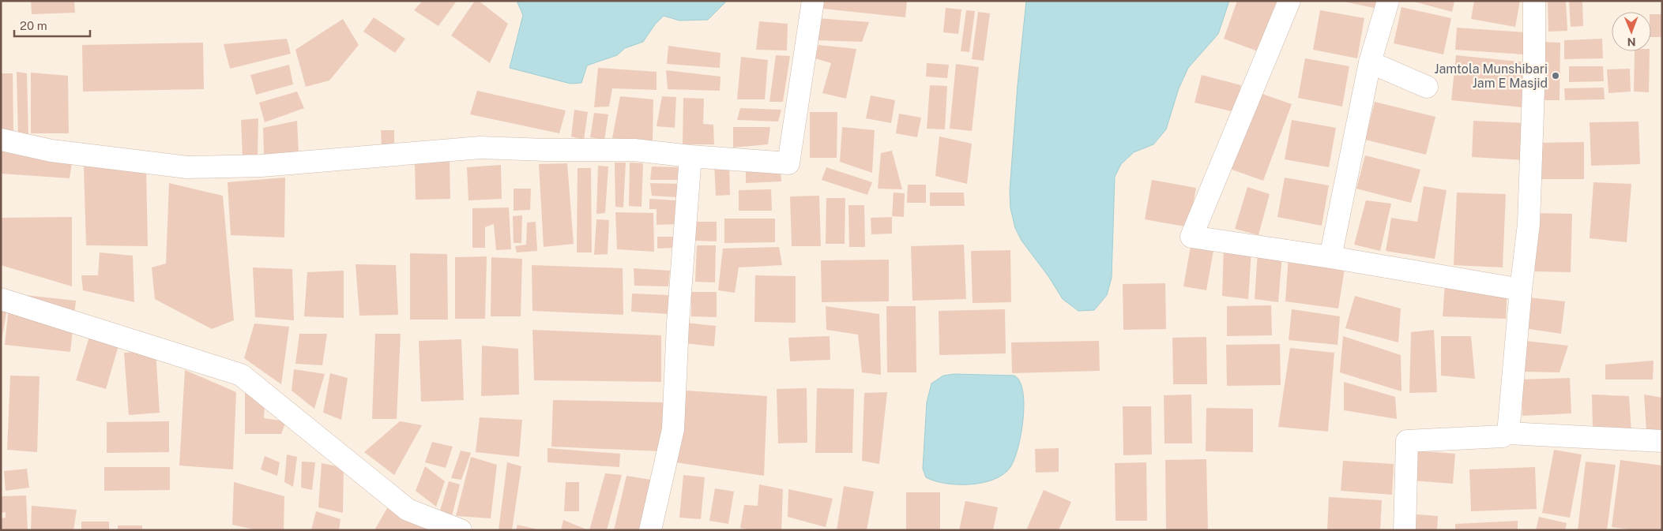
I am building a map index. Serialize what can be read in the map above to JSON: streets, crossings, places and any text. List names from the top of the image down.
{
  "places": ["Jamtola Munshibari Jam E Masjid"],
  "scale_bar": "20 m",
  "north": "bottom"
}
